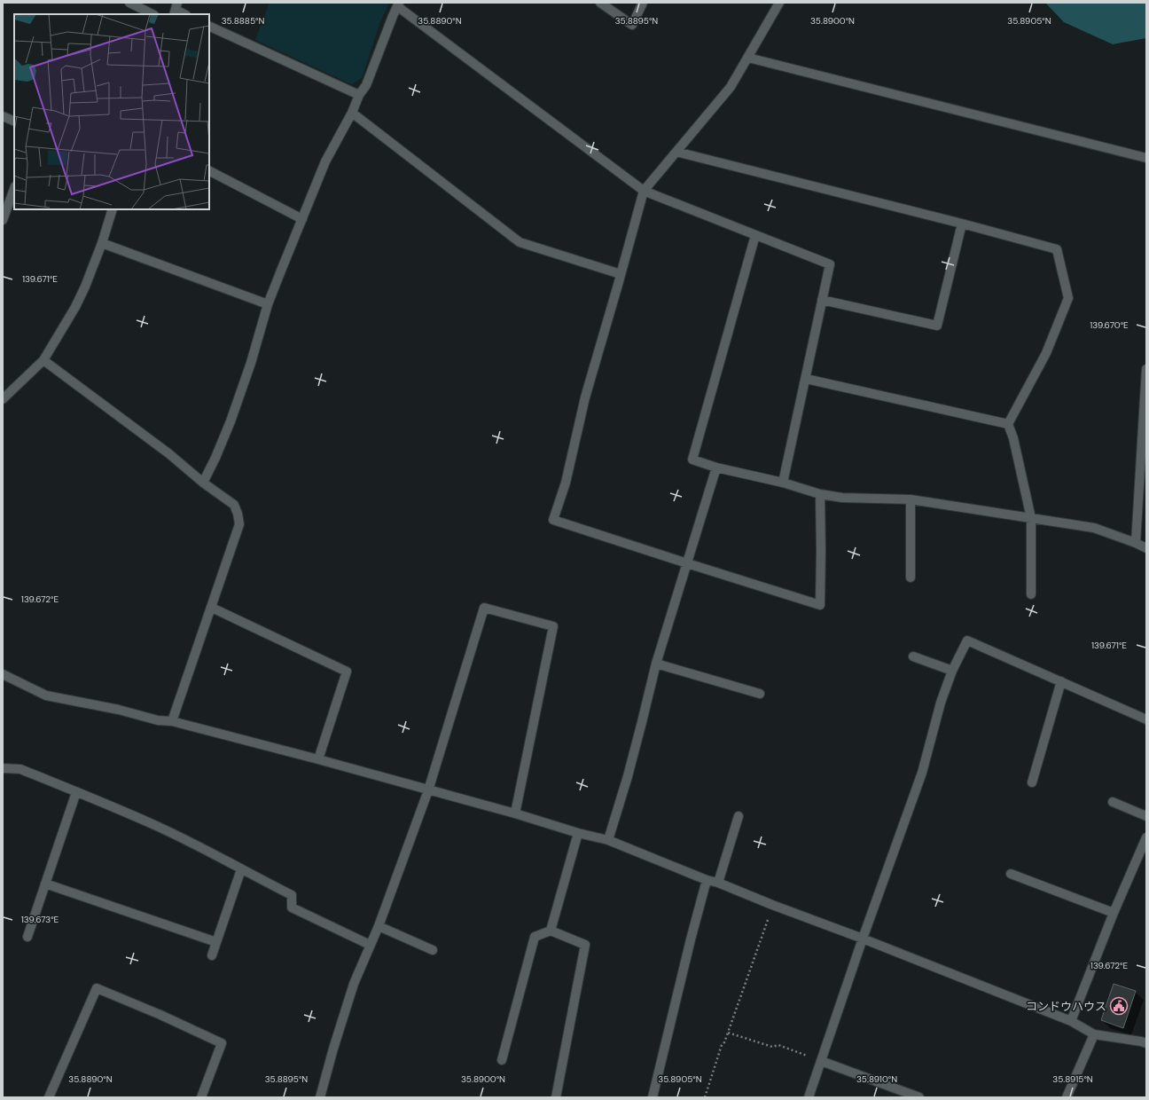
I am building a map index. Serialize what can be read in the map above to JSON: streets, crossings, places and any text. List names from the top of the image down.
{
  "places": {
    "public building": ["コンドウハウス"]
  },
  "coordinates": [
    "35.8885°N",
    "35.8890°N",
    "35.8895°N",
    "35.8900°N",
    "35.8905°N",
    "139.671°E",
    "139.670°E",
    "139.672°E",
    "139.673°E",
    "35.8910°N",
    "35.8915°N"
  ]
}
